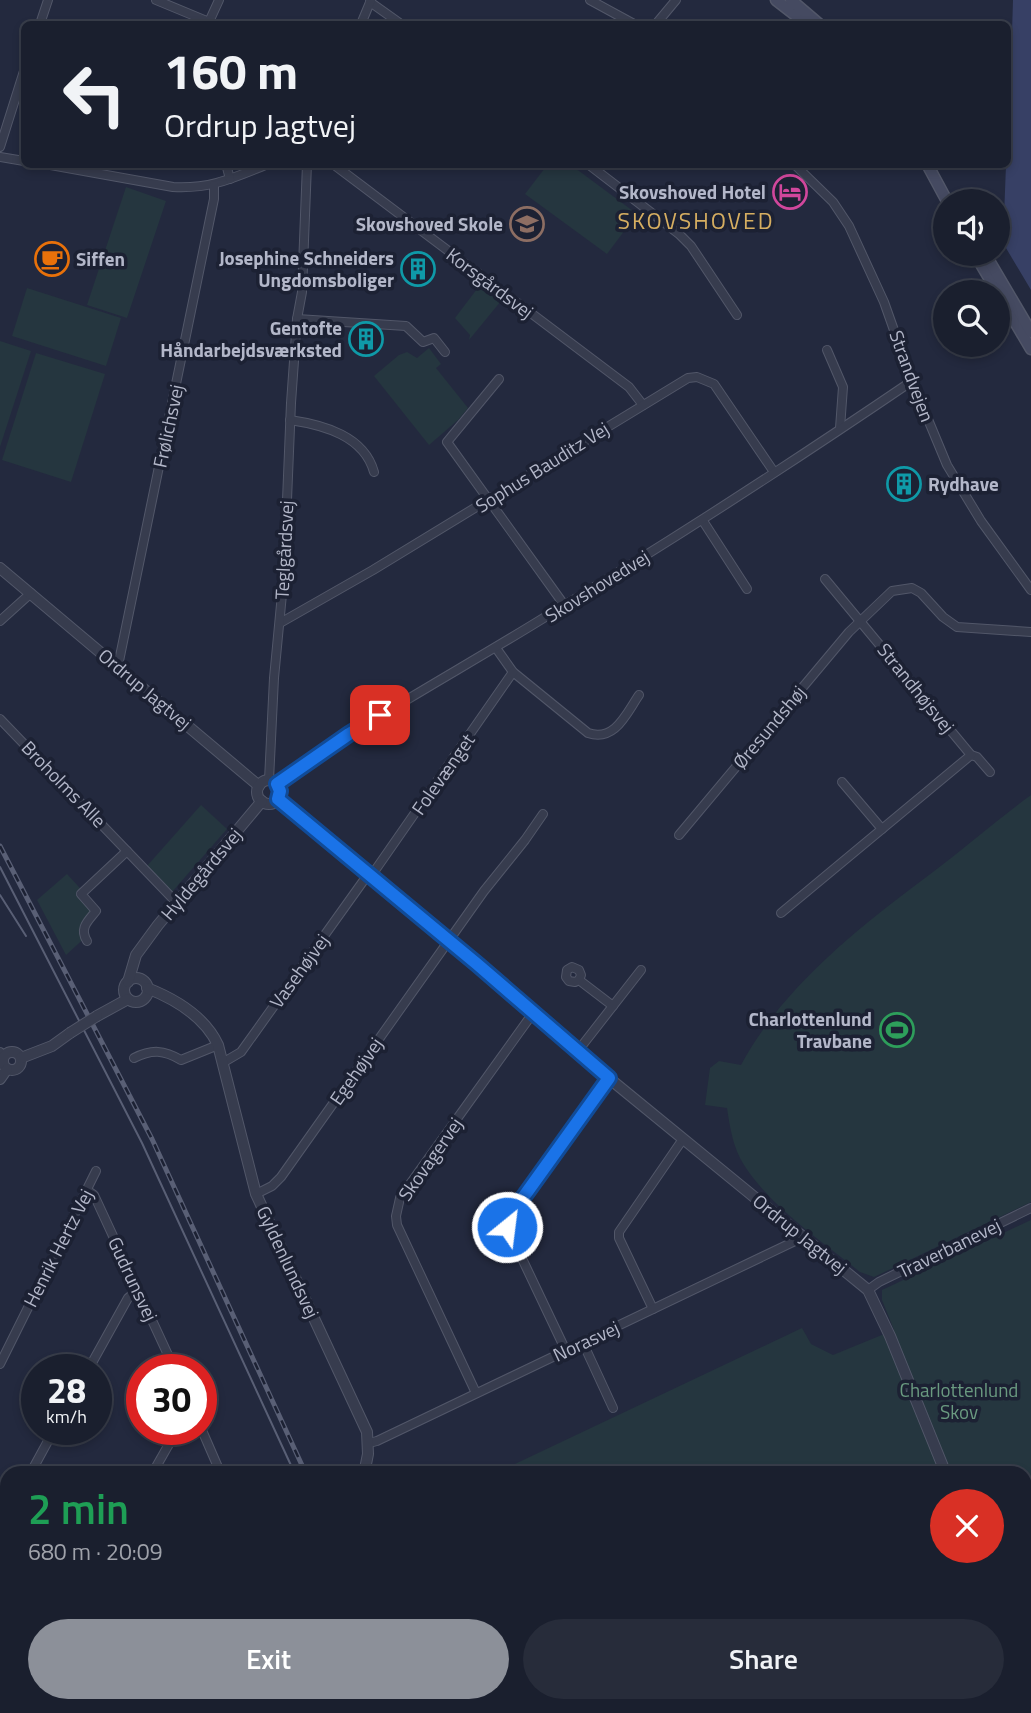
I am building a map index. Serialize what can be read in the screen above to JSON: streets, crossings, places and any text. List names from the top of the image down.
{
  "streets": {
    "street": [
      "Korsgårdsvej",
      "Strandvejen",
      "Frølichsvej",
      "Sophus Bauditz Vej",
      "Teglgårdsvej",
      "Skovshovedvej",
      "Strandhøjsvej",
      "Ordrup Jagtvej",
      "Øresundshøj",
      "Folevænget",
      "Broholms Alle",
      "Hyldegårdsvej",
      "Vasehøjvej",
      "Egehøjvej",
      "Skovagervej",
      "Henrik Hertz Vej",
      "Traverbanevej",
      "Gyldenlundsvej",
      "Gudrunsvej",
      "Norasvej"
    ]
  },
  "crossings": [
    ["Korsgårdsvej", "Sophus Bauditz Vej"],
    ["Strandvejen", "Skovshovedvej"],
    ["Frølichsvej", "Ordrup Jagtvej"],
    ["Sophus Bauditz Vej", "Teglgårdsvej"],
    ["Sophus Bauditz Vej", "Skovshovedvej"],
    ["Teglgårdsvej", "Skovshovedvej"],
    ["Teglgårdsvej", "Ordrup Jagtvej"],
    ["Teglgårdsvej", "Hyldegårdsvej"],
    ["Skovshovedvej", "Ordrup Jagtvej"],
    ["Skovshovedvej", "Hyldegårdsvej"],
    ["Strandhøjsvej", "Øresundshøj"],
    ["Ordrup Jagtvej", "Folevænget"],
    ["Ordrup Jagtvej", "Hyldegårdsvej"],
    ["Ordrup Jagtvej", "Vasehøjvej"],
    ["Ordrup Jagtvej", "Egehøjvej"],
    ["Ordrup Jagtvej", "Skovagervej"],
    ["Ordrup Jagtvej", "Traverbanevej"],
    ["Ordrup Jagtvej", "Norasvej"],
    ["Folevænget", "Vasehøjvej"],
    ["Broholms Alle", "Hyldegårdsvej"],
    ["Hyldegårdsvej", "Gyldenlundsvej"],
    ["Vasehøjvej", "Gyldenlundsvej"],
    ["Egehøjvej", "Gyldenlundsvej"],
    ["Skovagervej", "Norasvej"],
    ["Henrik Hertz Vej", "Gudrunsvej"],
    ["Gyldenlundsvej", "Norasvej"]
  ],
  "districts": ["SKOVSHOVED"],
  "parks": ["Charlottenlund Skov"],
  "places": {
    "hotel": ["Skovshoved Hotel"],
    "school or university": ["Skovshoved Skole"],
    "cafe": ["Siffen"],
    "building": ["Josephine Schneiders Ungdomsboliger", "Gentofte Håndarbejdsværksted", "Rydhave"],
    "sports": ["Charlottenlund Travbane"]
  },
  "page": {
    "turn": ["160 m", "Ordrup Jagtvej"],
    "speed": "28 km/h",
    "limit": "30",
    "heading": ["2 min", "680 m · 20:09"],
    "buttons": ["Exit", "Share"]
  }
}
